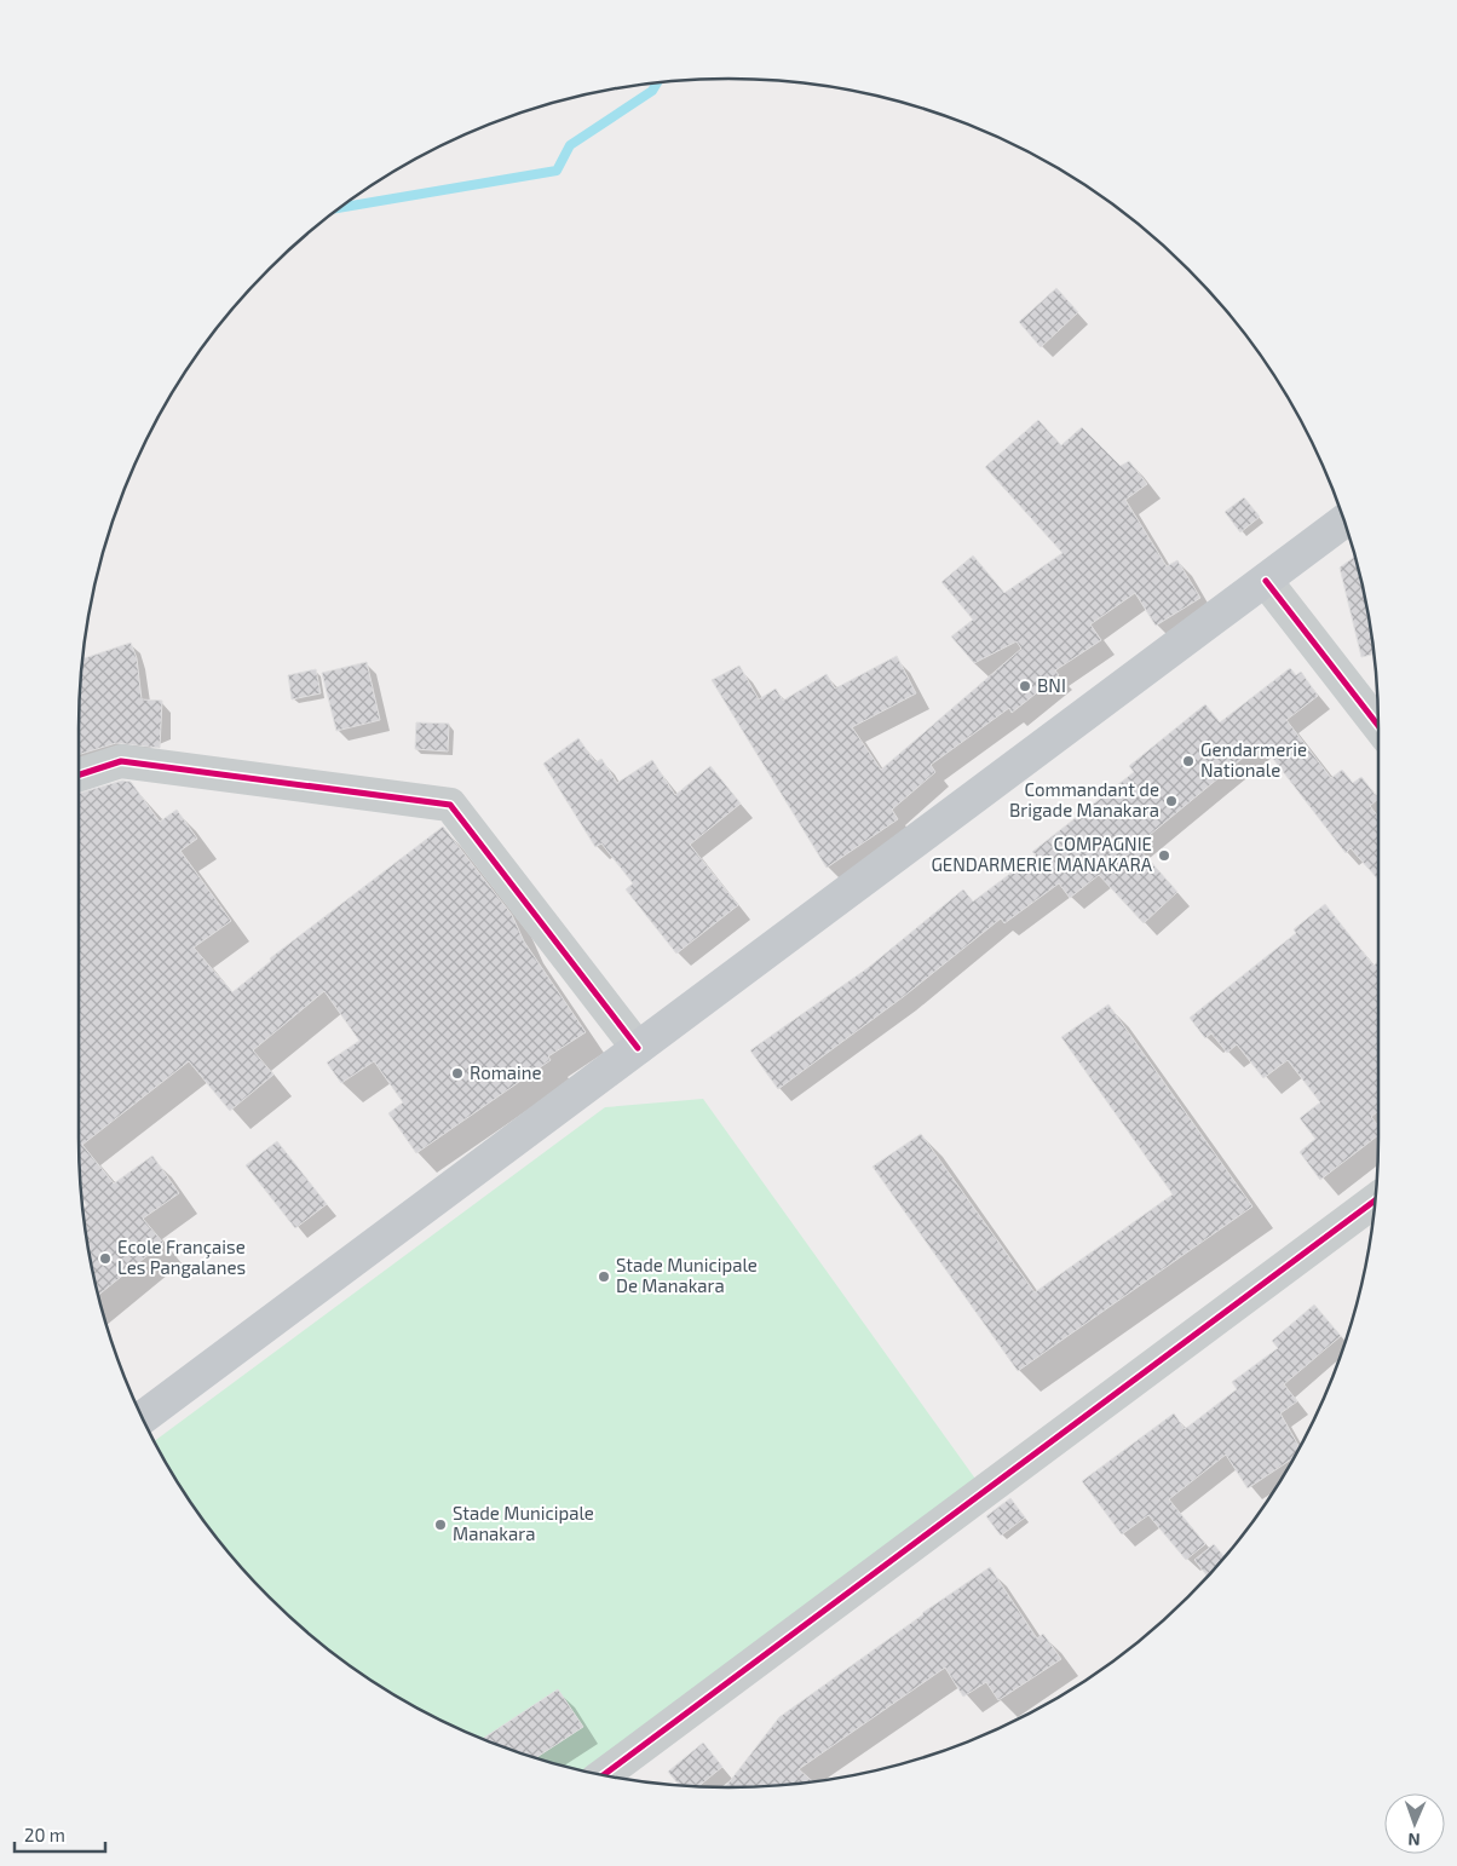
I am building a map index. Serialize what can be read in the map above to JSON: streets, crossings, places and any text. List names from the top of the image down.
{
  "places": [
    "BNI",
    "Gendarmerie Nationale",
    "Commandant de Brigade Manakara",
    "COMPAGNIE GENDARMERIE MANAKARA",
    "Romaine",
    "Ecole Française Les Pangalanes",
    "Stade Municipale De Manakara",
    "Stade Municipale Manakara"
  ],
  "scale_bar": "20 m",
  "north": "bottom"
}
